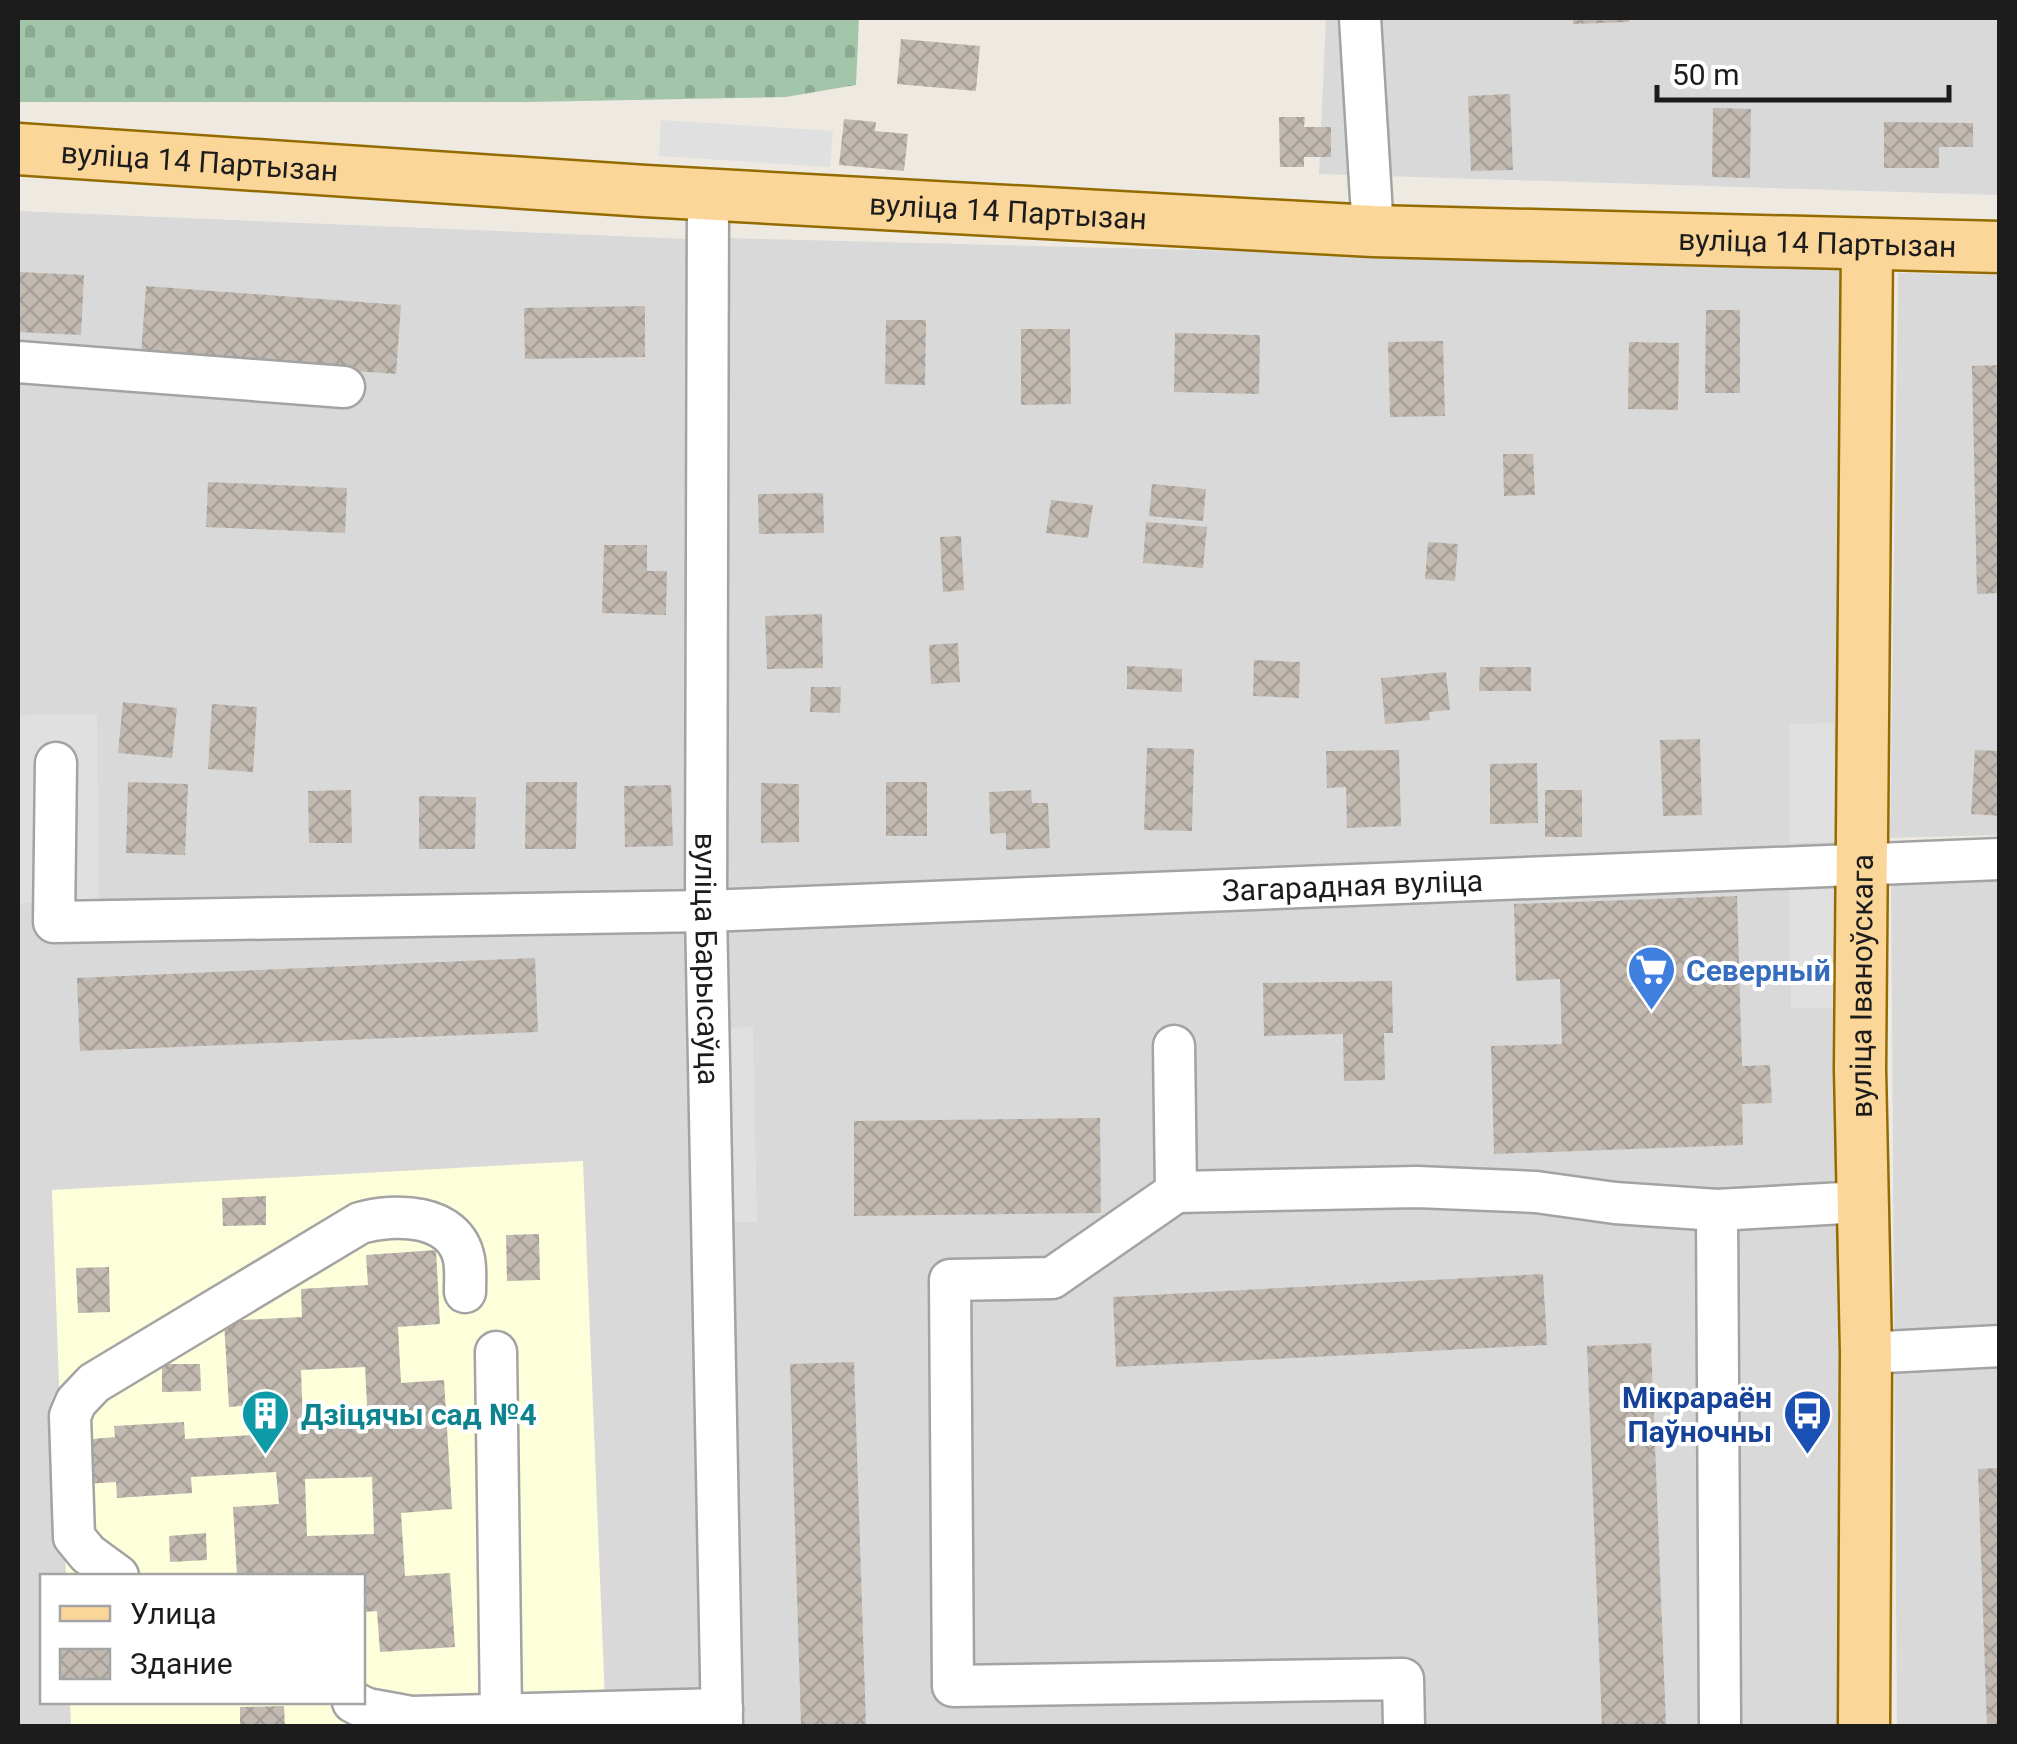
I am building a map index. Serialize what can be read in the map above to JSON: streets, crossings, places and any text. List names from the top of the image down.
{
  "streets": {
    "main road": ["вуліца 14 Партызан", "вуліца Іваноўскага"],
    "street": ["Загарадная вуліца", "вуліца Барысаўца"]
  },
  "crossings": [
    ["вуліца 14 Партызан", "вуліца Барысаўца"],
    ["вуліца 14 Партызан", "вуліца Іваноўскага"],
    ["Загарадная вуліца", "вуліца Барысаўца"],
    ["Загарадная вуліца", "вуліца Іваноўскага"]
  ],
  "places": {
    "supermarket": ["Северный"],
    "building": ["Дзіцячы сад №4"],
    "bus stop": ["Мікрараён Паўночны"]
  },
  "legend": ["Улица", "Здание"],
  "scale_bar": "50 m"
}
